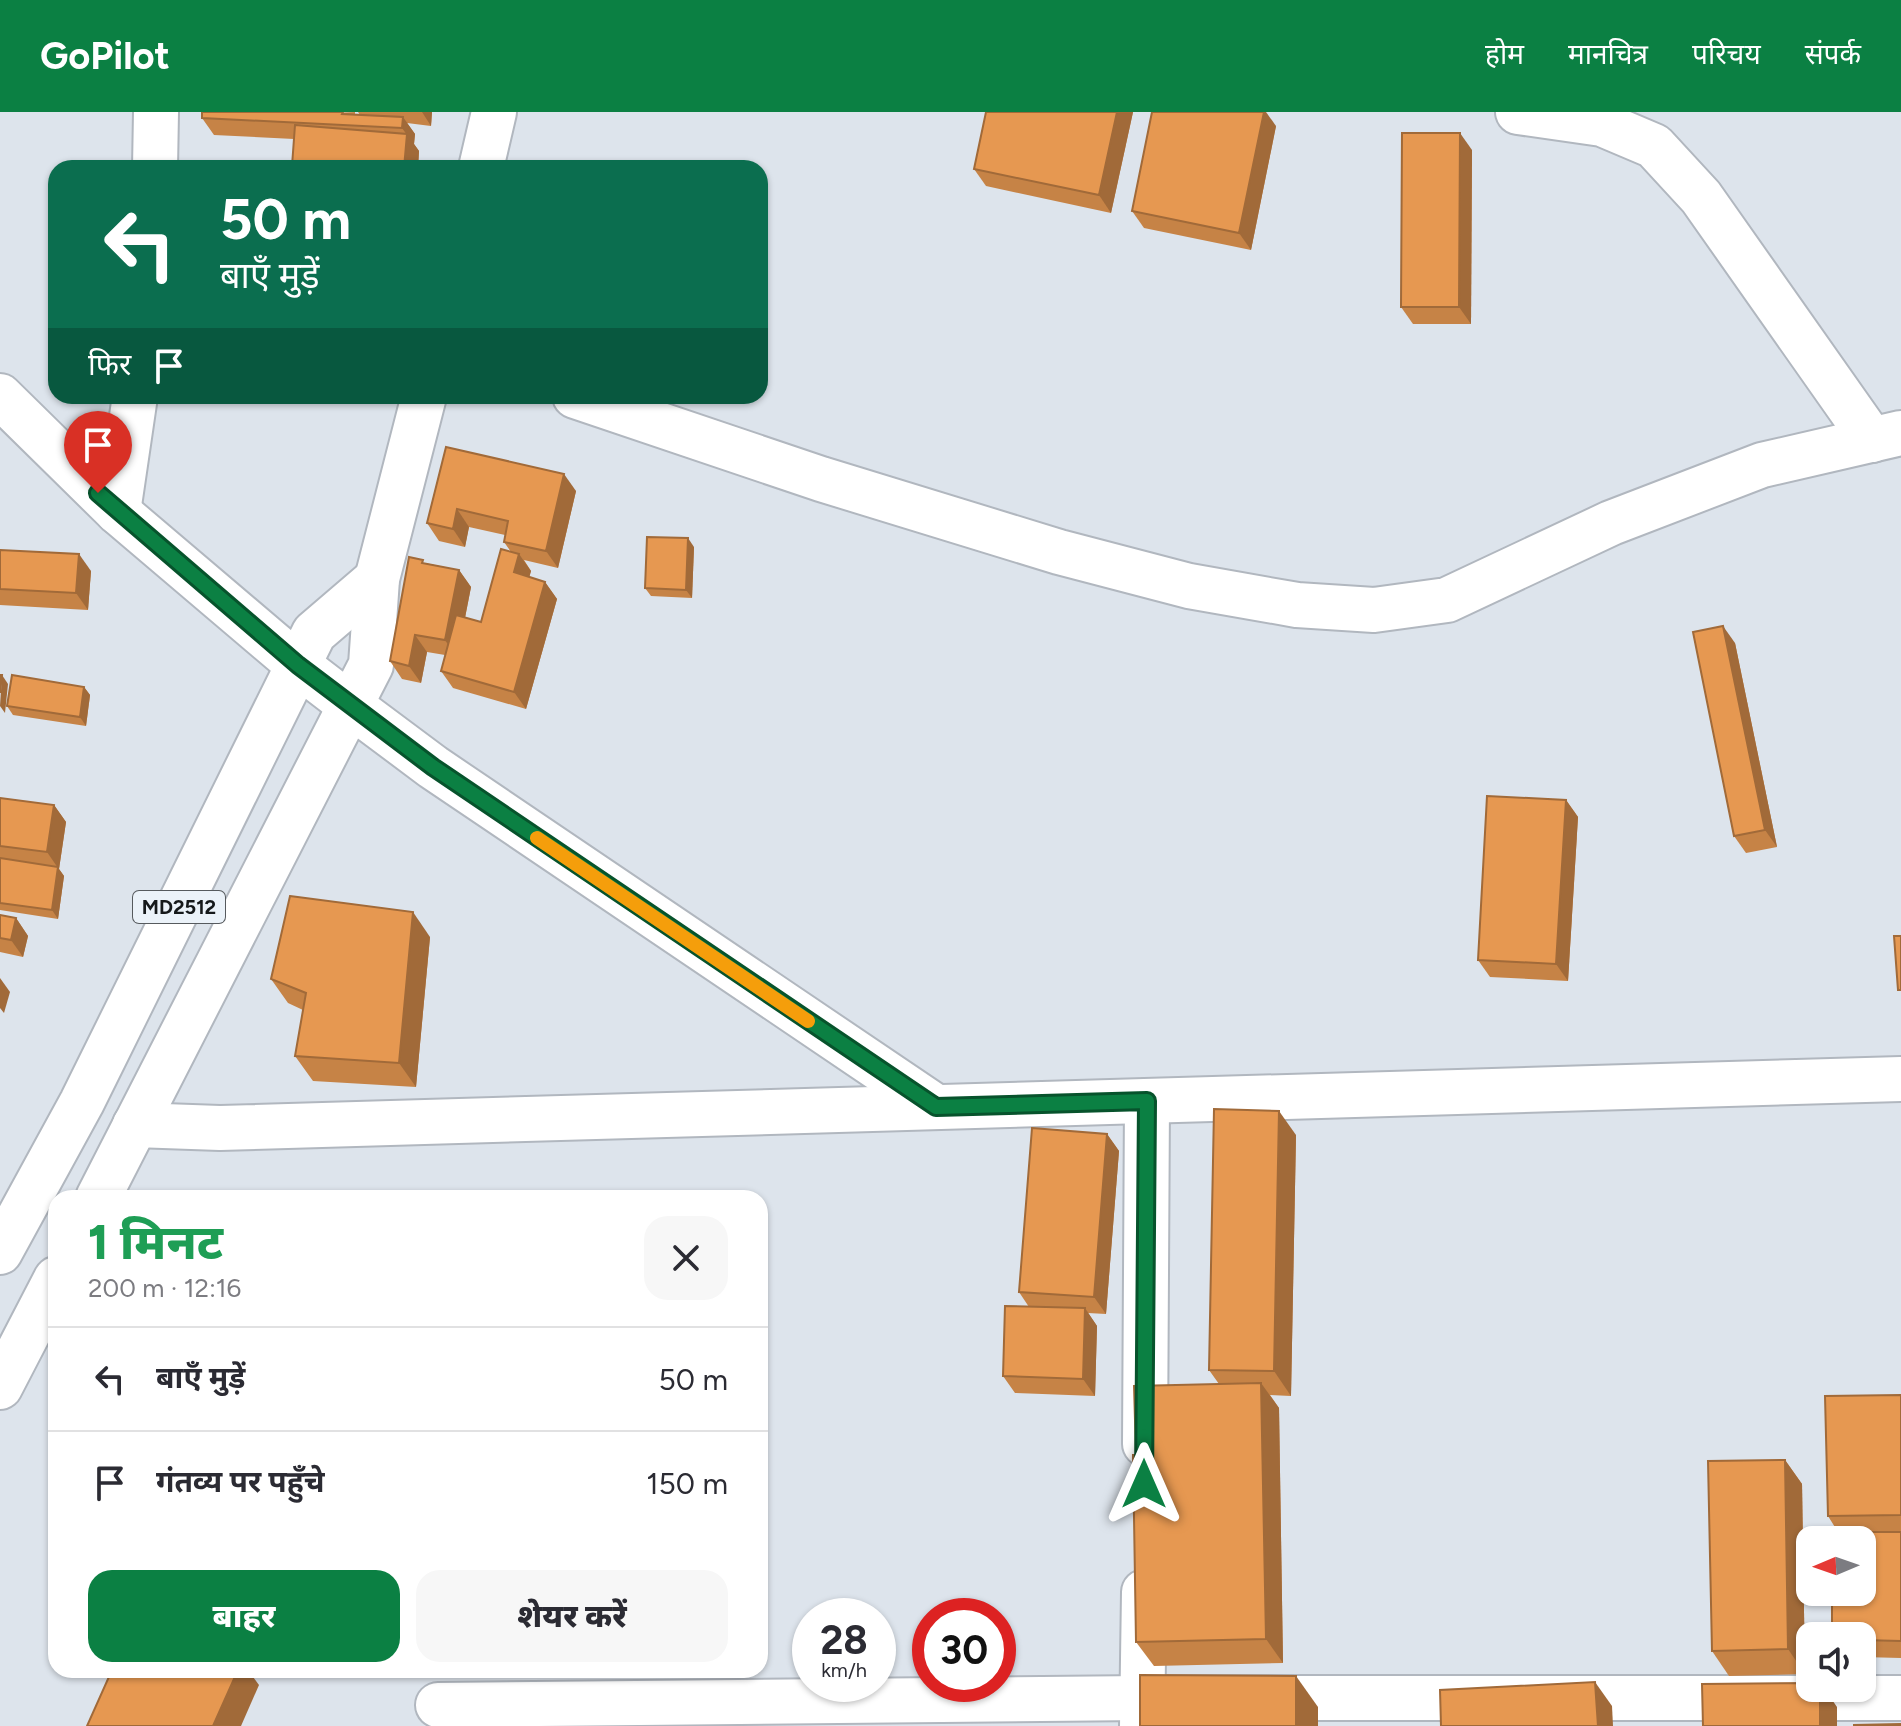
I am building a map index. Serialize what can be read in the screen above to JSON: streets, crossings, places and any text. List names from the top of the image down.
{
  "streets": {
    "street": ["MD2512"]
  },
  "north": "left",
  "page": {
    "header": "GoPilot",
    "nav": [
      "होम",
      "मानचित्र",
      "परिचय",
      "संपर्क"
    ],
    "turn": ["50 m", "बाएँ मुड़ें"],
    "then": "फिर",
    "heading": ["1 मिनट", "200 m · 12:16"],
    "list": [
      {
        "name": "बाएँ मुड़ें",
        "value": "50 m"
      },
      {
        "name": "गंतव्य पर पहुँचे",
        "value": "150 m"
      }
    ],
    "buttons": ["बाहर", "शेयर करें"],
    "speed": "28 km/h",
    "limit": "30"
  }
}
